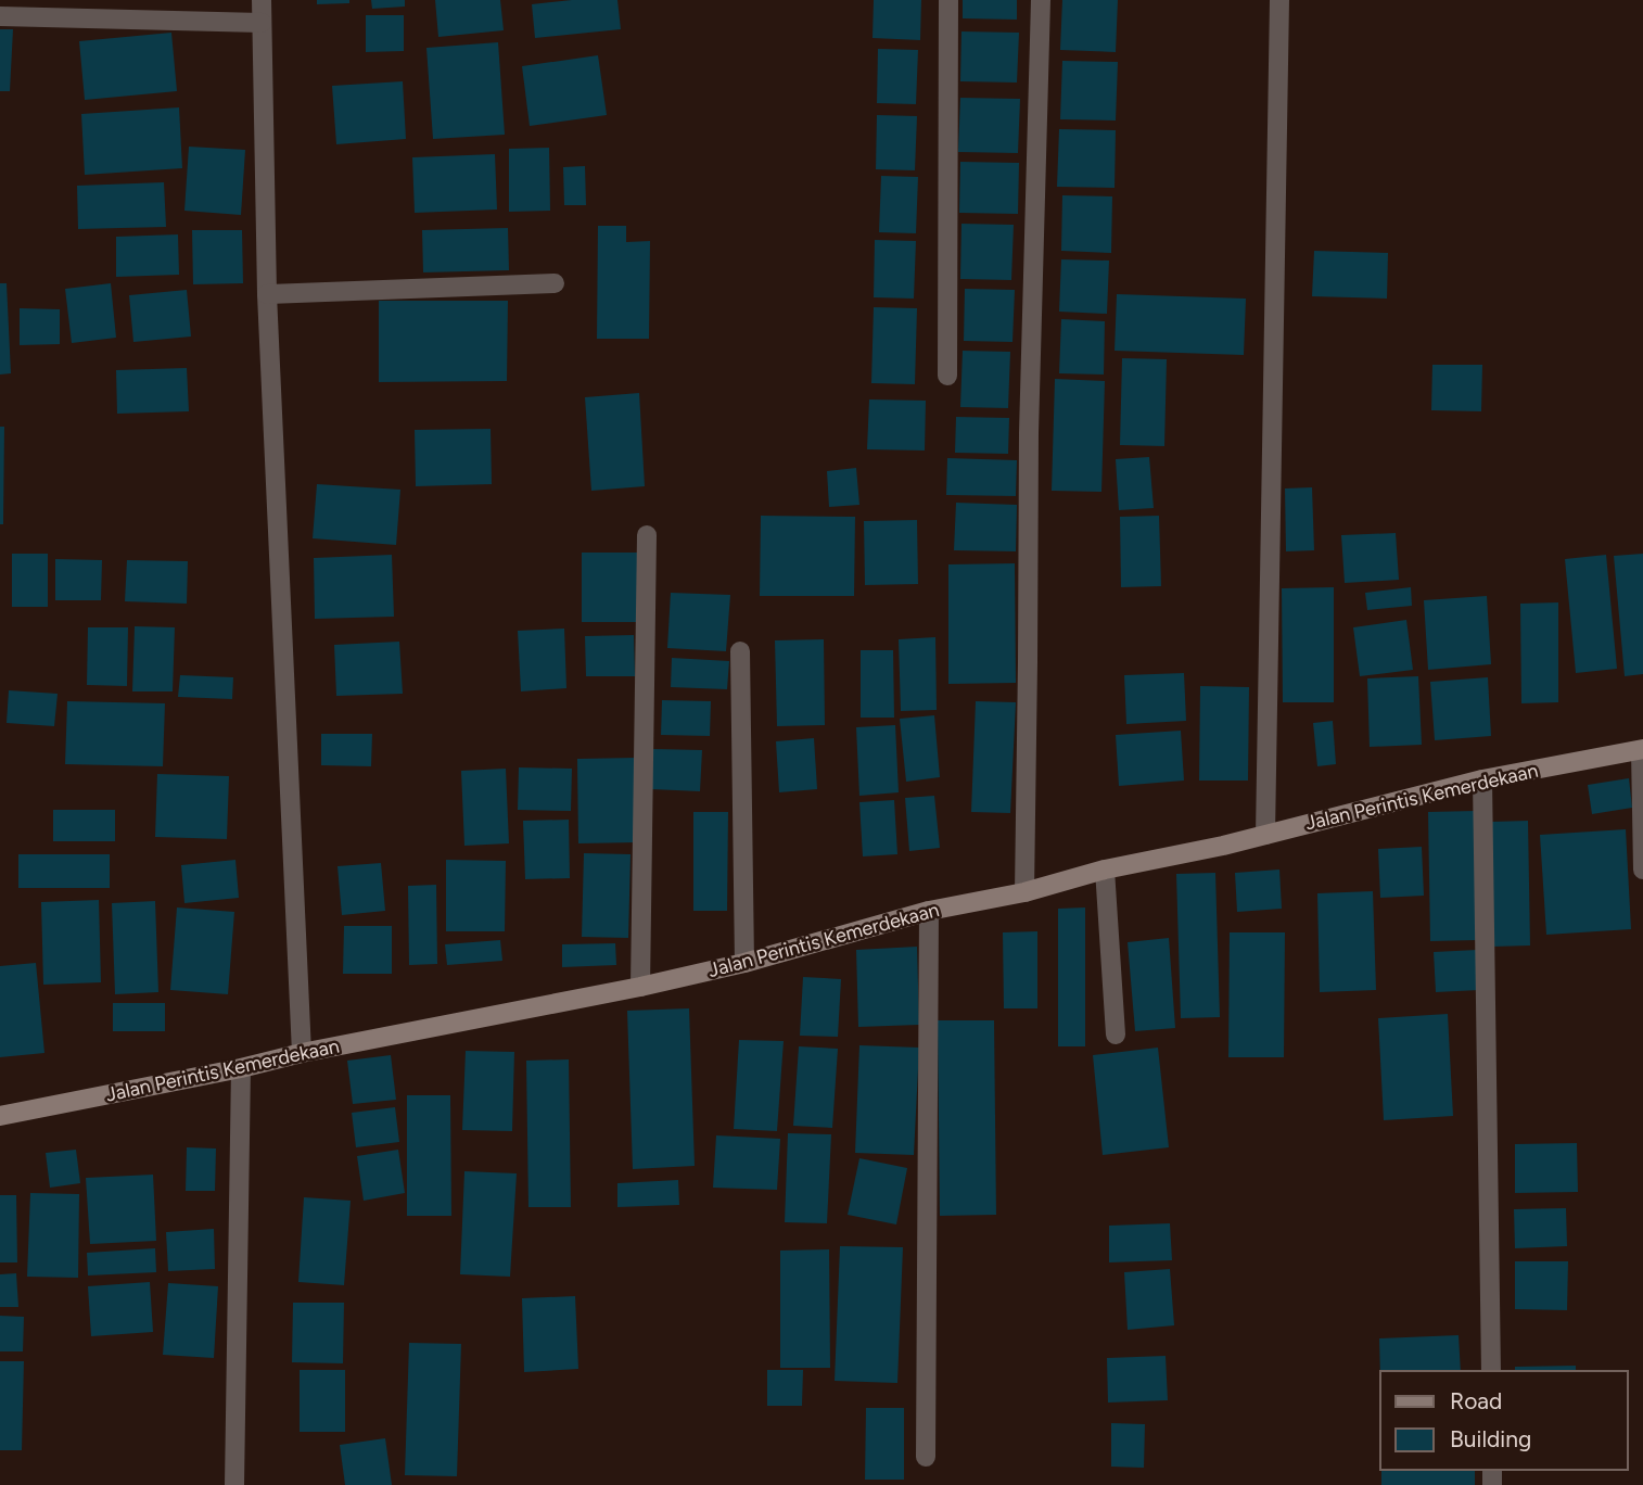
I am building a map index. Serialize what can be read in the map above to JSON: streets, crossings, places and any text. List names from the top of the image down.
{
  "streets": {
    "street": ["Jalan Perintis Kemerdekaan"]
  },
  "legend": ["Road", "Building"]
}
